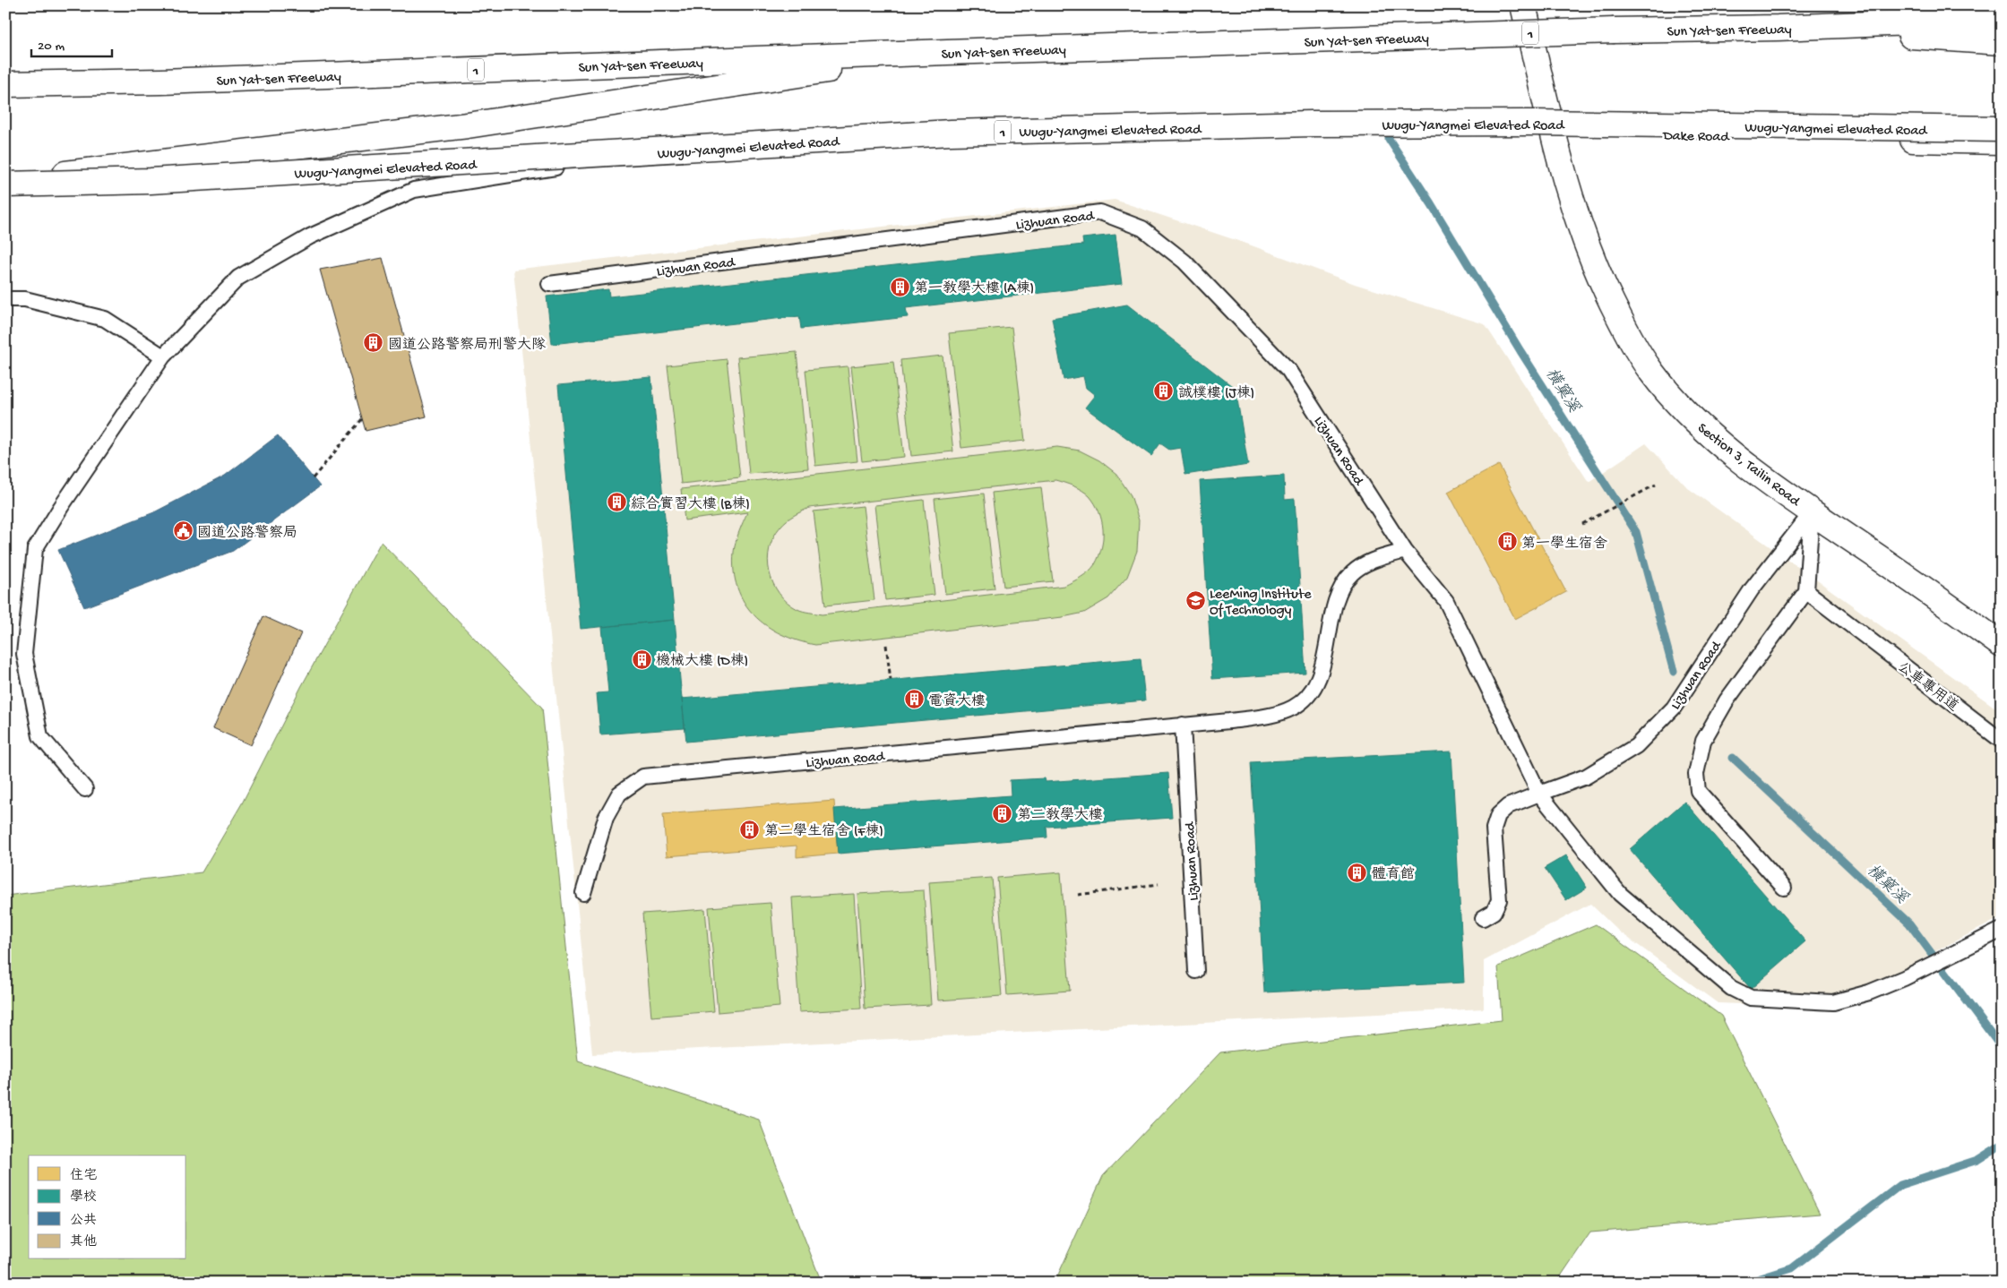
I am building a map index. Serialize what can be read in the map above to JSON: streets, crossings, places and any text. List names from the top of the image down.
{
  "streets": {
    "main road": [
      "Sun Yat-sen Freeway",
      "1",
      "Wugu-Yangmei Elevated Road",
      "Dake Road",
      "Section 3, Tailin Road"
    ],
    "lane": ["Lizhuan Road", "公車專用道"]
  },
  "crossings": [
    ["Dake Road", "Section 3, Tailin Road"],
    ["Lizhuan Road", "Section 3, Tailin Road"]
  ],
  "water": ["橫窠溪"],
  "places": {
    "building": [
      "第一教學大樓 (A棟)",
      "國道公路警察局刑警大隊",
      "誠樸樓 (J棟)",
      "綜合實習大樓 (B棟)",
      "第一學生宿舍",
      "機械大樓 (D棟)",
      "電資大樓",
      "第二教學大樓",
      "第二學生宿舍 (F棟)",
      "體育館"
    ],
    "public building": ["國道公路警察局"],
    "school or university": ["LeeMing Institute Of Technology"]
  },
  "legend": [
    "住宅",
    "學校",
    "公共",
    "其他"
  ],
  "scale_bar": "20 m"
}
